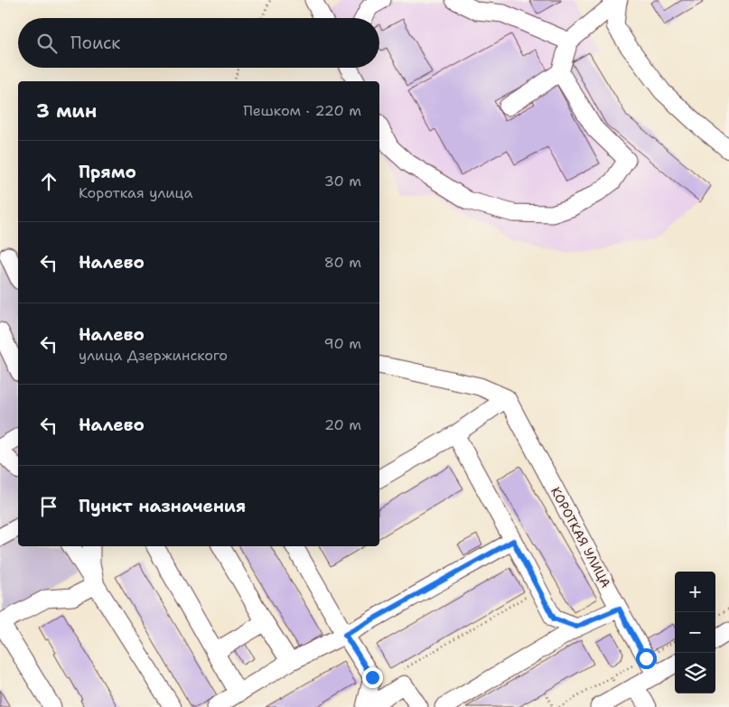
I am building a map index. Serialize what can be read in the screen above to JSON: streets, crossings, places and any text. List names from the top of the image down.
{
  "streets": {
    "street": ["КОРОТКАЯ УЛИЦА"]
  },
  "page": {
    "search": "Поиск",
    "heading": ["3 мин", "Пешком · 220 m"],
    "list": [
      ["Прямо", "Короткая улица", "30 m"],
      ["Налево", "80 m"],
      ["Налево", "улица Дзержинского", "90 m"],
      ["Налево", "20 m"],
      "Пункт назначения"
    ],
    "map_buttons": ["+", "−"]
  }
}
